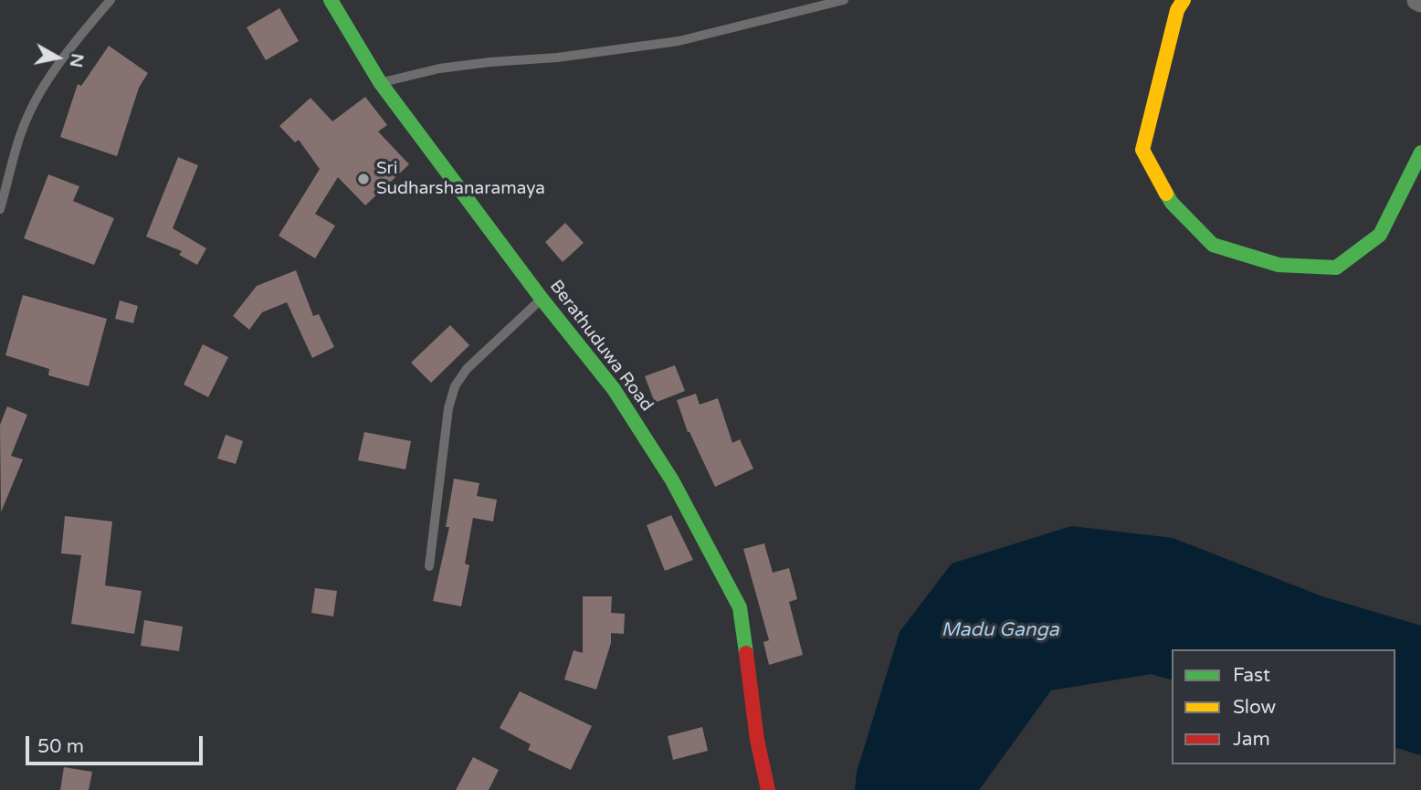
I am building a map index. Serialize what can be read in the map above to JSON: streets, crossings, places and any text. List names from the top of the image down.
{
  "streets": {
    "street": ["Berathuduwa Road"]
  },
  "water": ["Madu Ganga"],
  "places": ["Sri Sudharshanaramaya"],
  "legend": ["Fast", "Slow", "Jam"],
  "scale_bar": "50 m",
  "north": "right"
}
